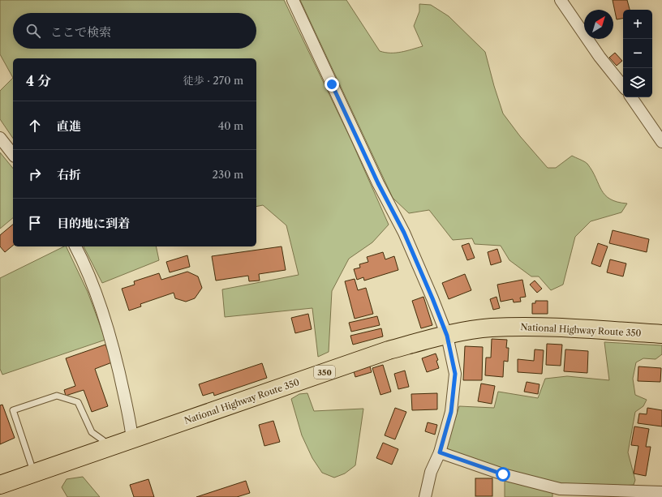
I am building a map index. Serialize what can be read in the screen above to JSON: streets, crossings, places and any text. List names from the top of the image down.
{
  "streets": {
    "highway": ["National Highway Route 350", "350"]
  },
  "north": "top right",
  "page": {
    "map_buttons": ["+", "−"],
    "search": "ここで検索",
    "heading": ["4 分", "徒歩 · 270 m"],
    "list": [
      ["直進", "40 m"],
      ["右折", "230 m"],
      "目的地に到着"
    ]
  }
}
